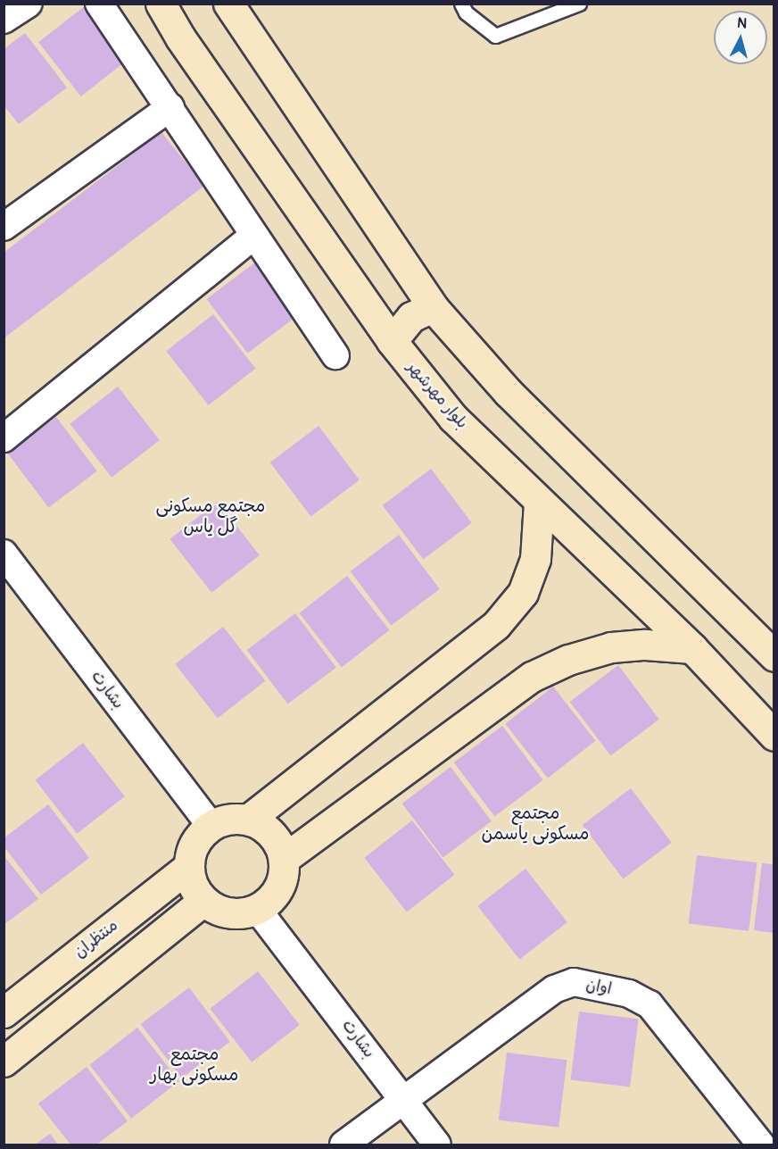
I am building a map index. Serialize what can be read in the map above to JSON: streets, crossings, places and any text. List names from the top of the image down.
{
  "streets": {
    "main road": ["بلوار مهرشهر", "منتظران"],
    "street": ["بشارت", "اوان"]
  },
  "crossings": [
    ["بشارت", "منتظران"],
    ["بشارت", "اوان"]
  ],
  "districts": ["مجتمع مسکونی گل یاس", "مجتمع مسکونی یاسمن", "مجتمع مسکونی بهار"],
  "north": "top"
}
